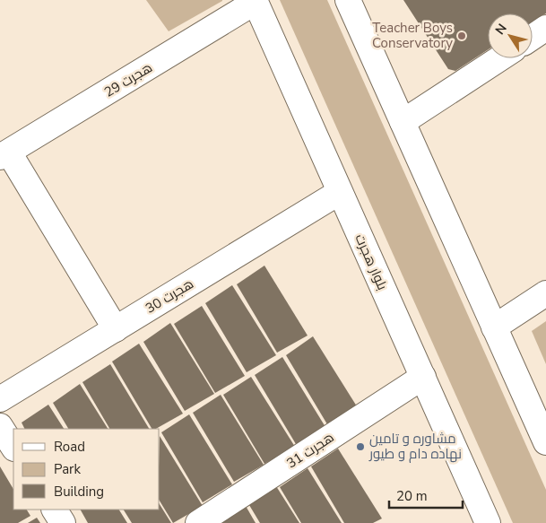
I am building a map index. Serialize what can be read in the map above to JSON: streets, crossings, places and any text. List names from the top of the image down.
{
  "streets": {
    "street": [
      "هجرت 29",
      "بلوار هجرت",
      "هجرت 30",
      "هجرت 31"
    ]
  },
  "crossings": [
    ["هجرت 29", "بلوار هجرت"],
    ["بلوار هجرت", "هجرت 30"],
    ["بلوار هجرت", "هجرت 31"]
  ],
  "places": ["Teacher Boys Conservatory", "مشاوره و تامین نهاده دام و طیور"],
  "legend": ["Road", "Park", "Building"],
  "scale_bar": "20 m",
  "north": "top left"
}
